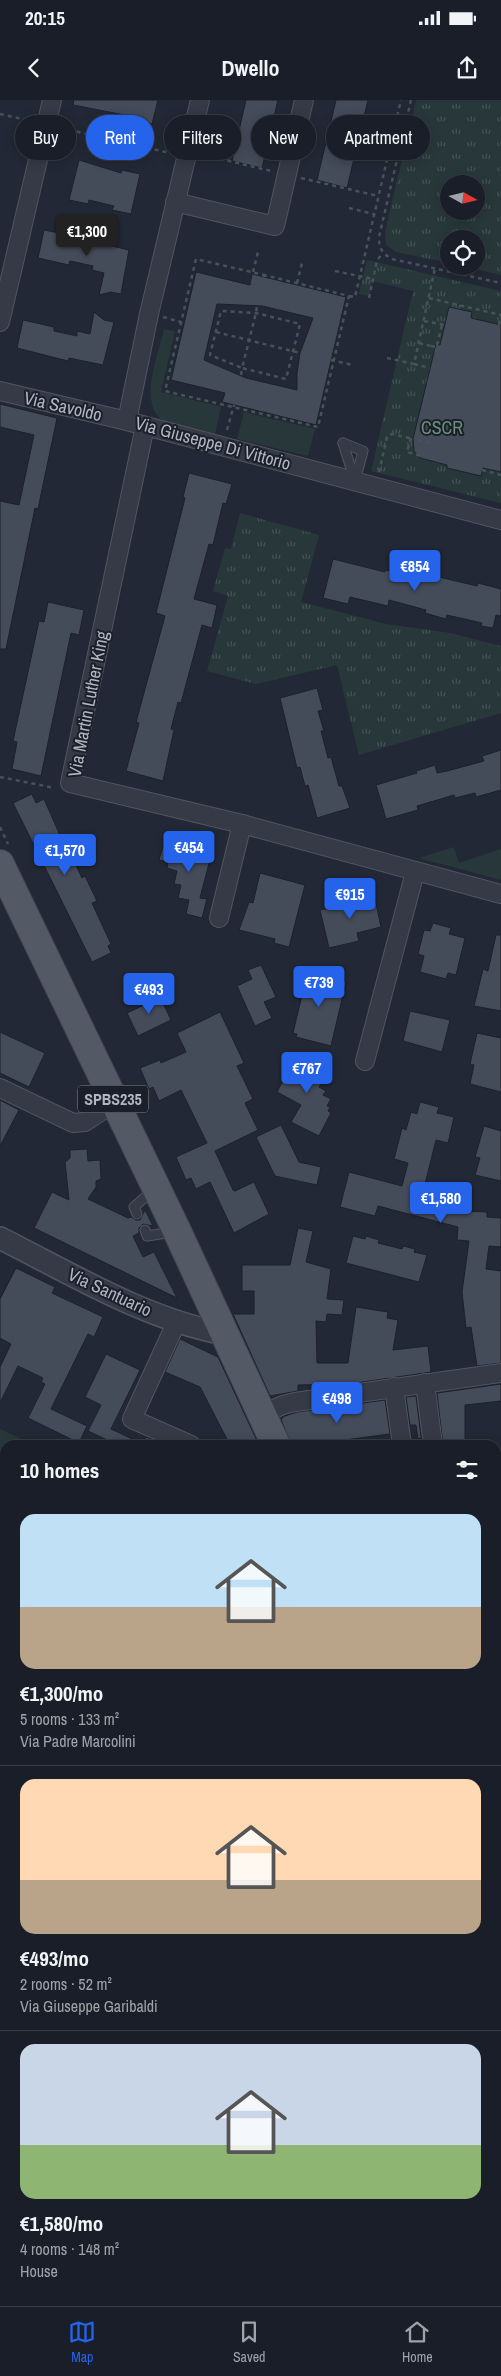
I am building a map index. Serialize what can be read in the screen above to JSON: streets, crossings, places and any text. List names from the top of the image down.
{
  "streets": {
    "main road": ["SPBS235"],
    "street": [
      "Via Savoldo",
      "Via Giuseppe Di Vittorio",
      "Via Martin Luther King",
      "Via Santuario"
    ]
  },
  "crossings": [
    ["Via Savoldo", "Via Giuseppe Di Vittorio"],
    ["Via Giuseppe Di Vittorio", "Via Martin Luther King"],
    ["SPBS235", "Via Santuario"]
  ],
  "parks": ["CSCR"],
  "north": "right",
  "page": {
    "status": "20:15",
    "header": "Dwello",
    "chip": [
      "Buy",
      "Rent",
      "Filters",
      "New",
      "Apartment"
    ],
    "price": [
      "€1,300",
      "€854",
      "€454",
      "€1,570",
      "€915",
      "€739",
      "€493",
      "€767",
      "€1,580",
      "€498"
    ],
    "heading": "10 homes",
    "list": [
      {
        "name": "€1,300/mo",
        "note": "5 rooms · 133 m² · Via Padre Marcolini"
      },
      {
        "name": "€493/mo",
        "note": "2 rooms · 52 m² · Via Giuseppe Garibaldi"
      },
      {
        "name": "€1,580/mo",
        "note": "4 rooms · 148 m² · House"
      }
    ],
    "tabs": ["Map", "Saved", "Home"]
  }
}
